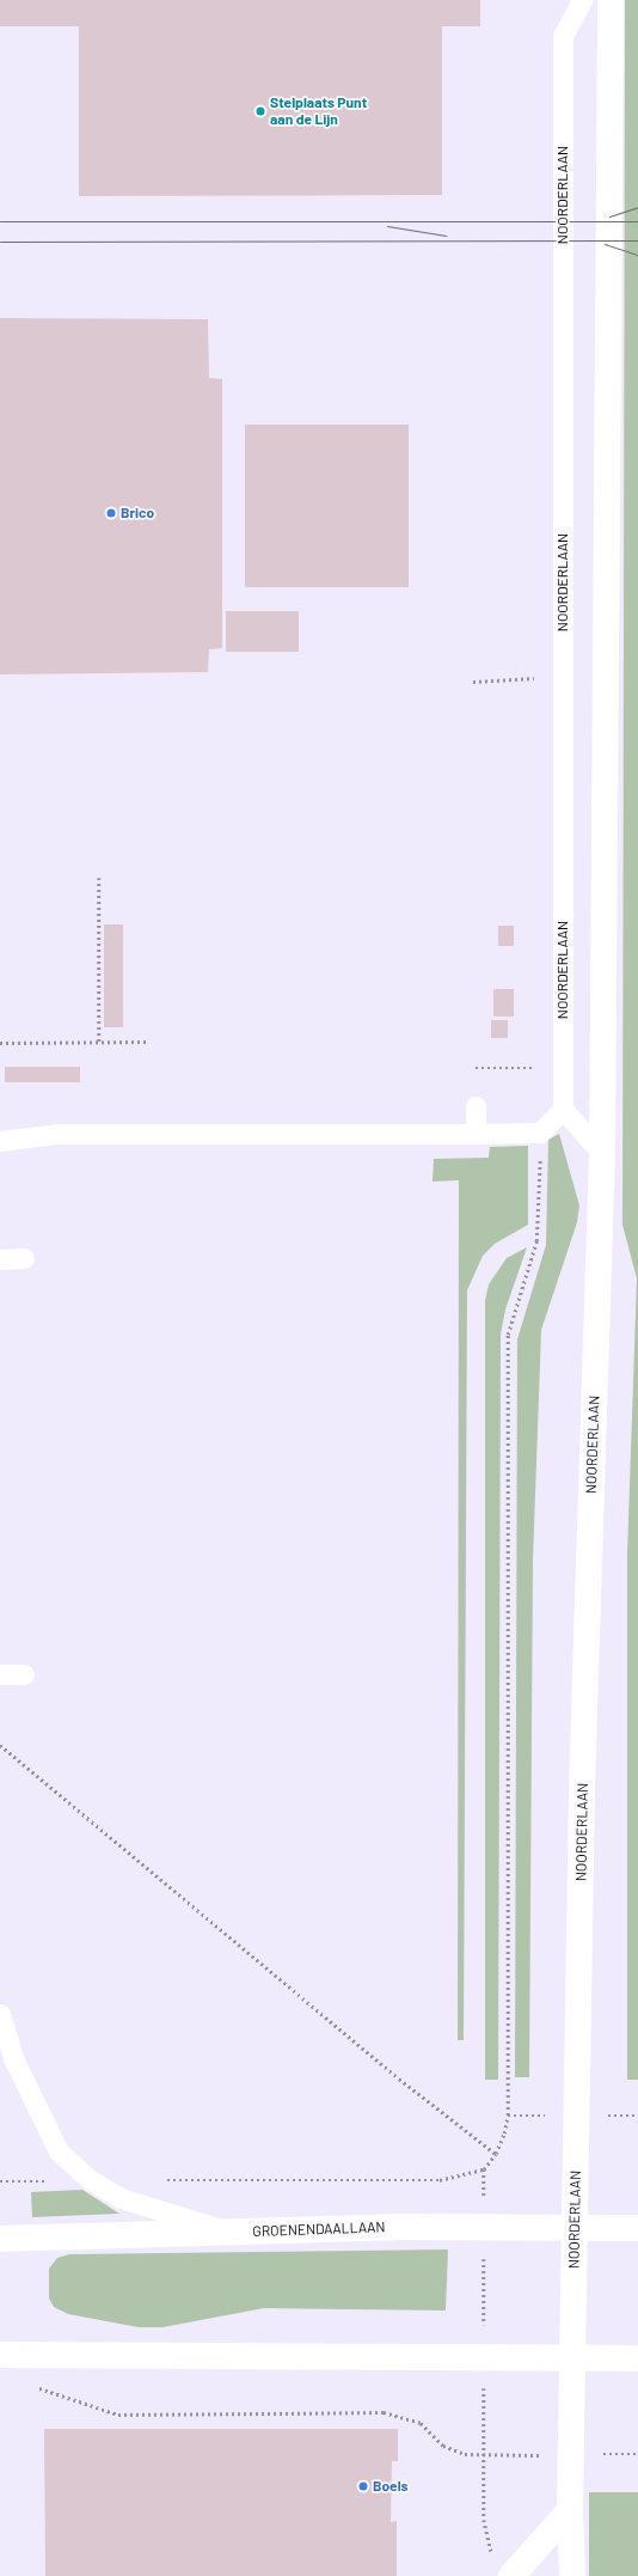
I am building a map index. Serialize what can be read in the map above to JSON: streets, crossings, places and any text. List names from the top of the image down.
{
  "streets": {
    "main road": ["NOORDERLAAN", "GROENENDAALLAAN"]
  },
  "crossings": [
    ["NOORDERLAAN", "GROENENDAALLAAN"]
  ],
  "places": ["Stelplaats Punt aan de Lijn", "Brico", "Boels"]
}
